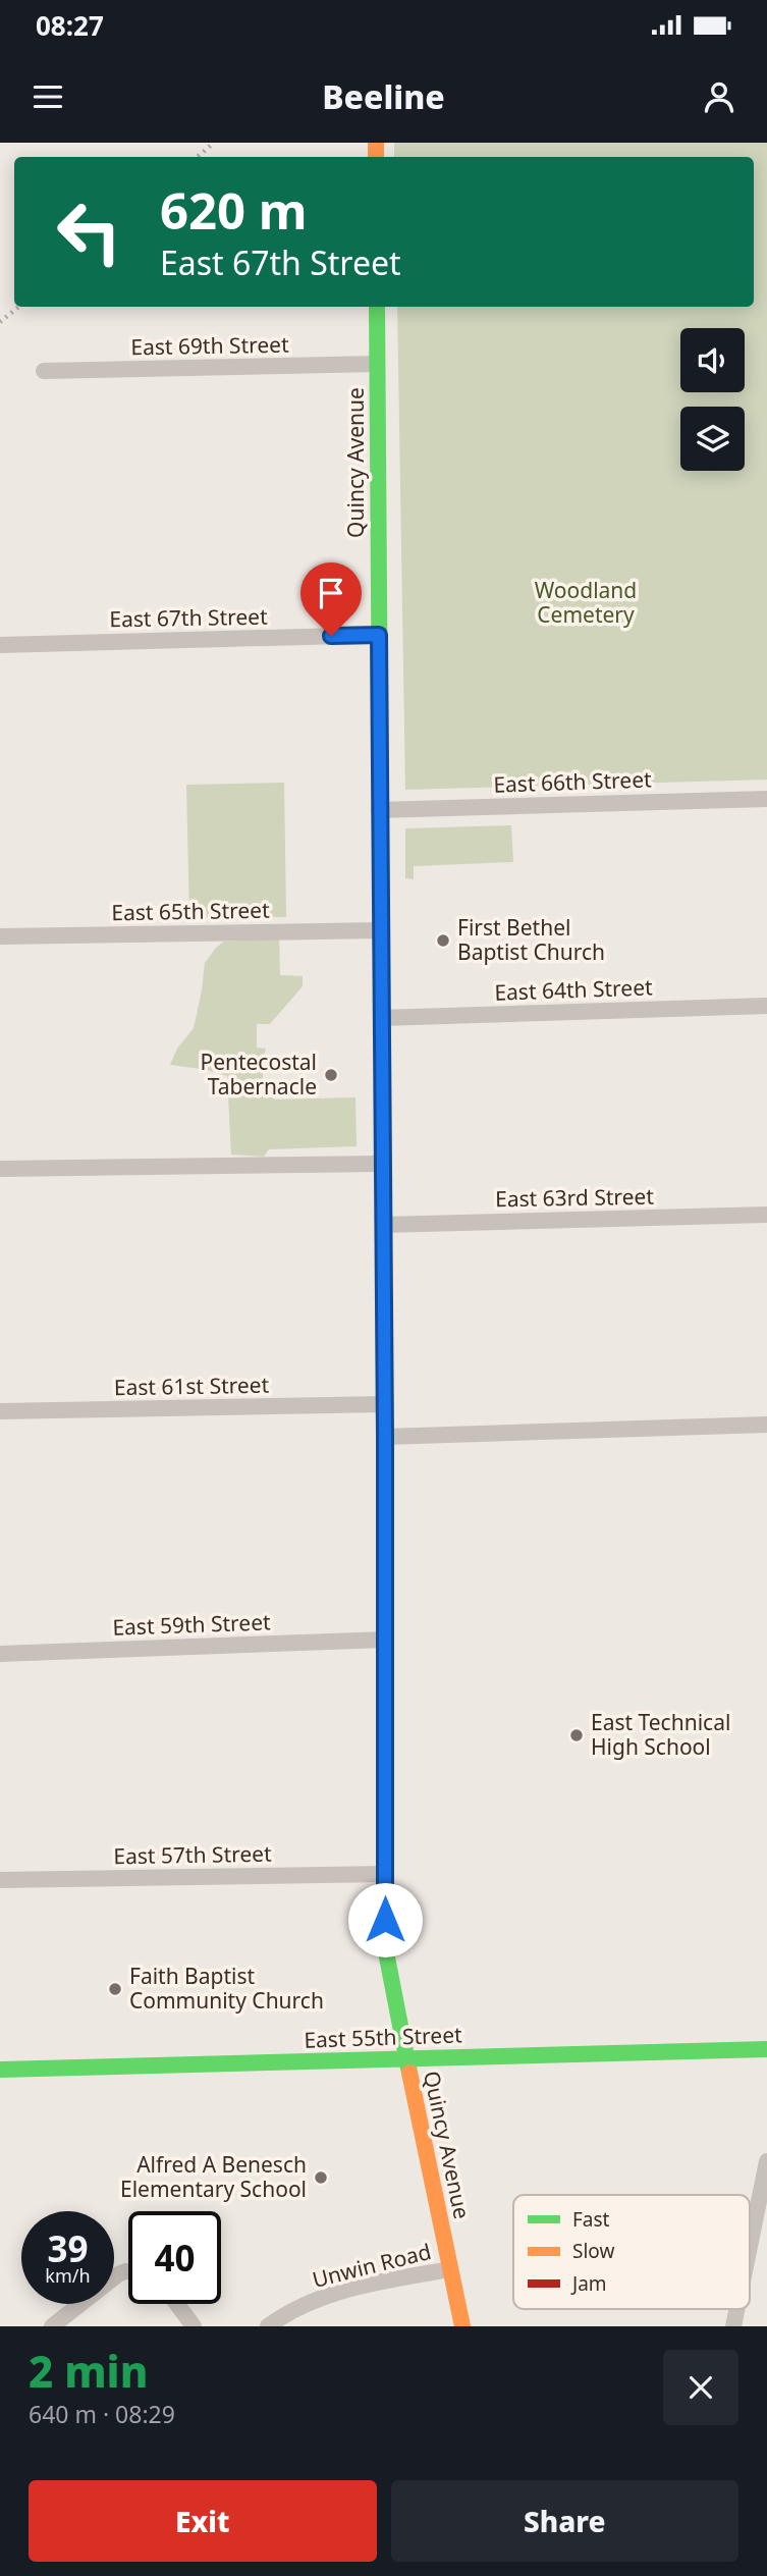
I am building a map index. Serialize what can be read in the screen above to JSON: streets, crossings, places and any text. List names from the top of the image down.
{
  "streets": {
    "street": [
      "East 69th Street",
      "Quincy Avenue",
      "East 67th Street",
      "East 66th Street",
      "East 65th Street",
      "East 64th Street",
      "East 63rd Street",
      "East 61st Street",
      "East 59th Street",
      "East 57th Street",
      "East 55th Street",
      "Unwin Road"
    ]
  },
  "crossings": [
    ["East 69th Street", "Quincy Avenue"],
    ["Quincy Avenue", "East 67th Street"],
    ["Quincy Avenue", "East 66th Street"],
    ["Quincy Avenue", "East 65th Street"],
    ["Quincy Avenue", "East 64th Street"],
    ["Quincy Avenue", "East 63rd Street"],
    ["Quincy Avenue", "East 61st Street"],
    ["Quincy Avenue", "East 59th Street"],
    ["Quincy Avenue", "East 57th Street"],
    ["Quincy Avenue", "East 55th Street"],
    ["Quincy Avenue", "Unwin Road"]
  ],
  "parks": ["Woodland Cemetery"],
  "places": [
    "First Bethel Baptist Church",
    "Pentecostal Tabernacle",
    "East Technical High School",
    "Faith Baptist Community Church",
    "Alfred A Benesch Elementary School"
  ],
  "legend": ["Fast", "Slow", "Jam"],
  "page": {
    "status": "08:27",
    "header": "Beeline",
    "turn": ["620 m", "East 67th Street"],
    "speed": "39 km/h",
    "limit": "40",
    "heading": ["2 min", "640 m · 08:29"],
    "buttons": ["Exit", "Share"]
  }
}
